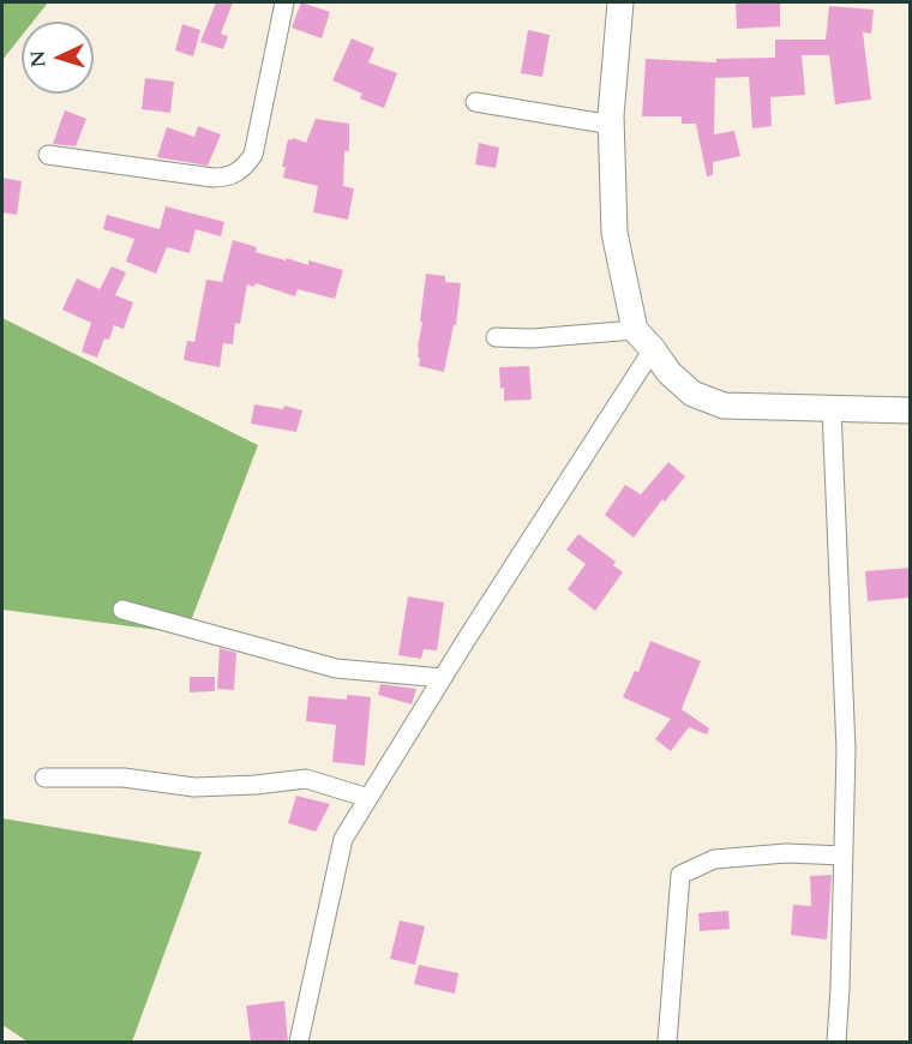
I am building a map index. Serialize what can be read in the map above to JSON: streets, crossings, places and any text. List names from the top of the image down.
{
  "north": "left"
}
